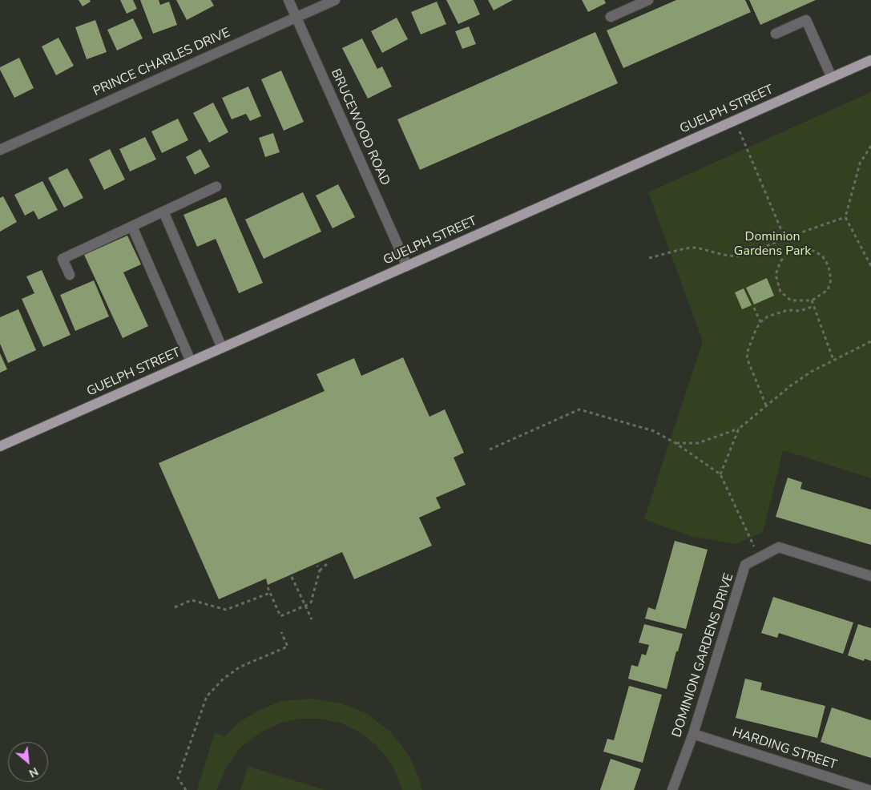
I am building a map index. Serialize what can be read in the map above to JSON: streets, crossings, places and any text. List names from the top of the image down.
{
  "streets": {
    "main road": ["GUELPH STREET"],
    "street": [
      "PRINCE CHARLES DRIVE",
      "BRUCEWOOD ROAD",
      "DOMINION GARDENS DRIVE",
      "HARDING STREET"
    ]
  },
  "crossings": [
    ["PRINCE CHARLES DRIVE", "BRUCEWOOD ROAD"],
    ["GUELPH STREET", "BRUCEWOOD ROAD"],
    ["DOMINION GARDENS DRIVE", "HARDING STREET"]
  ],
  "parks": ["Dominion Gardens Park"],
  "north": "bottom right"
}
